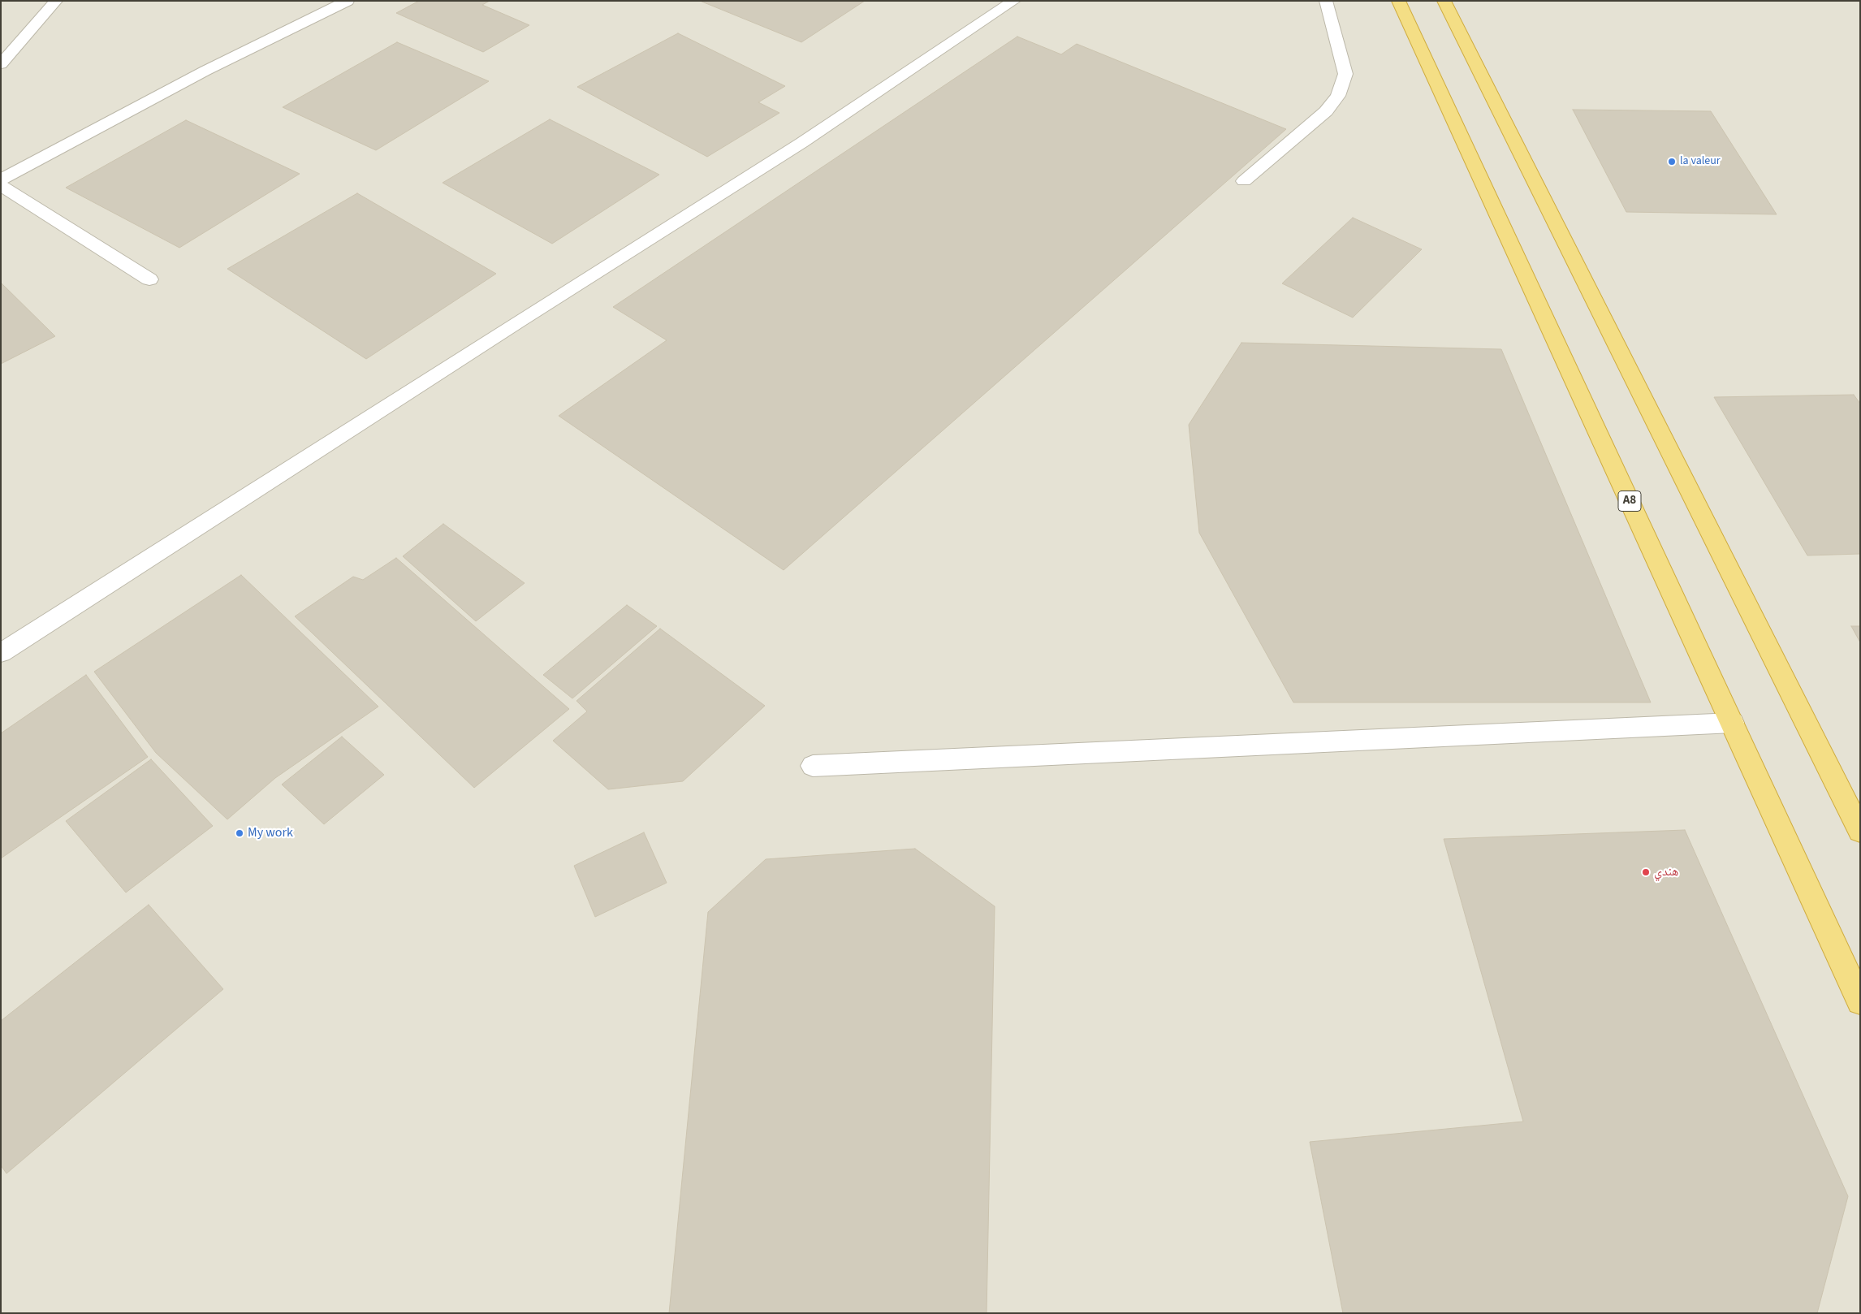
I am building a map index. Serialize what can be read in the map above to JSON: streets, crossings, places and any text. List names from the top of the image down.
{
  "streets": {
    "highway": ["A8"]
  },
  "places": ["la valeur", "My work", "هندي"]
}
